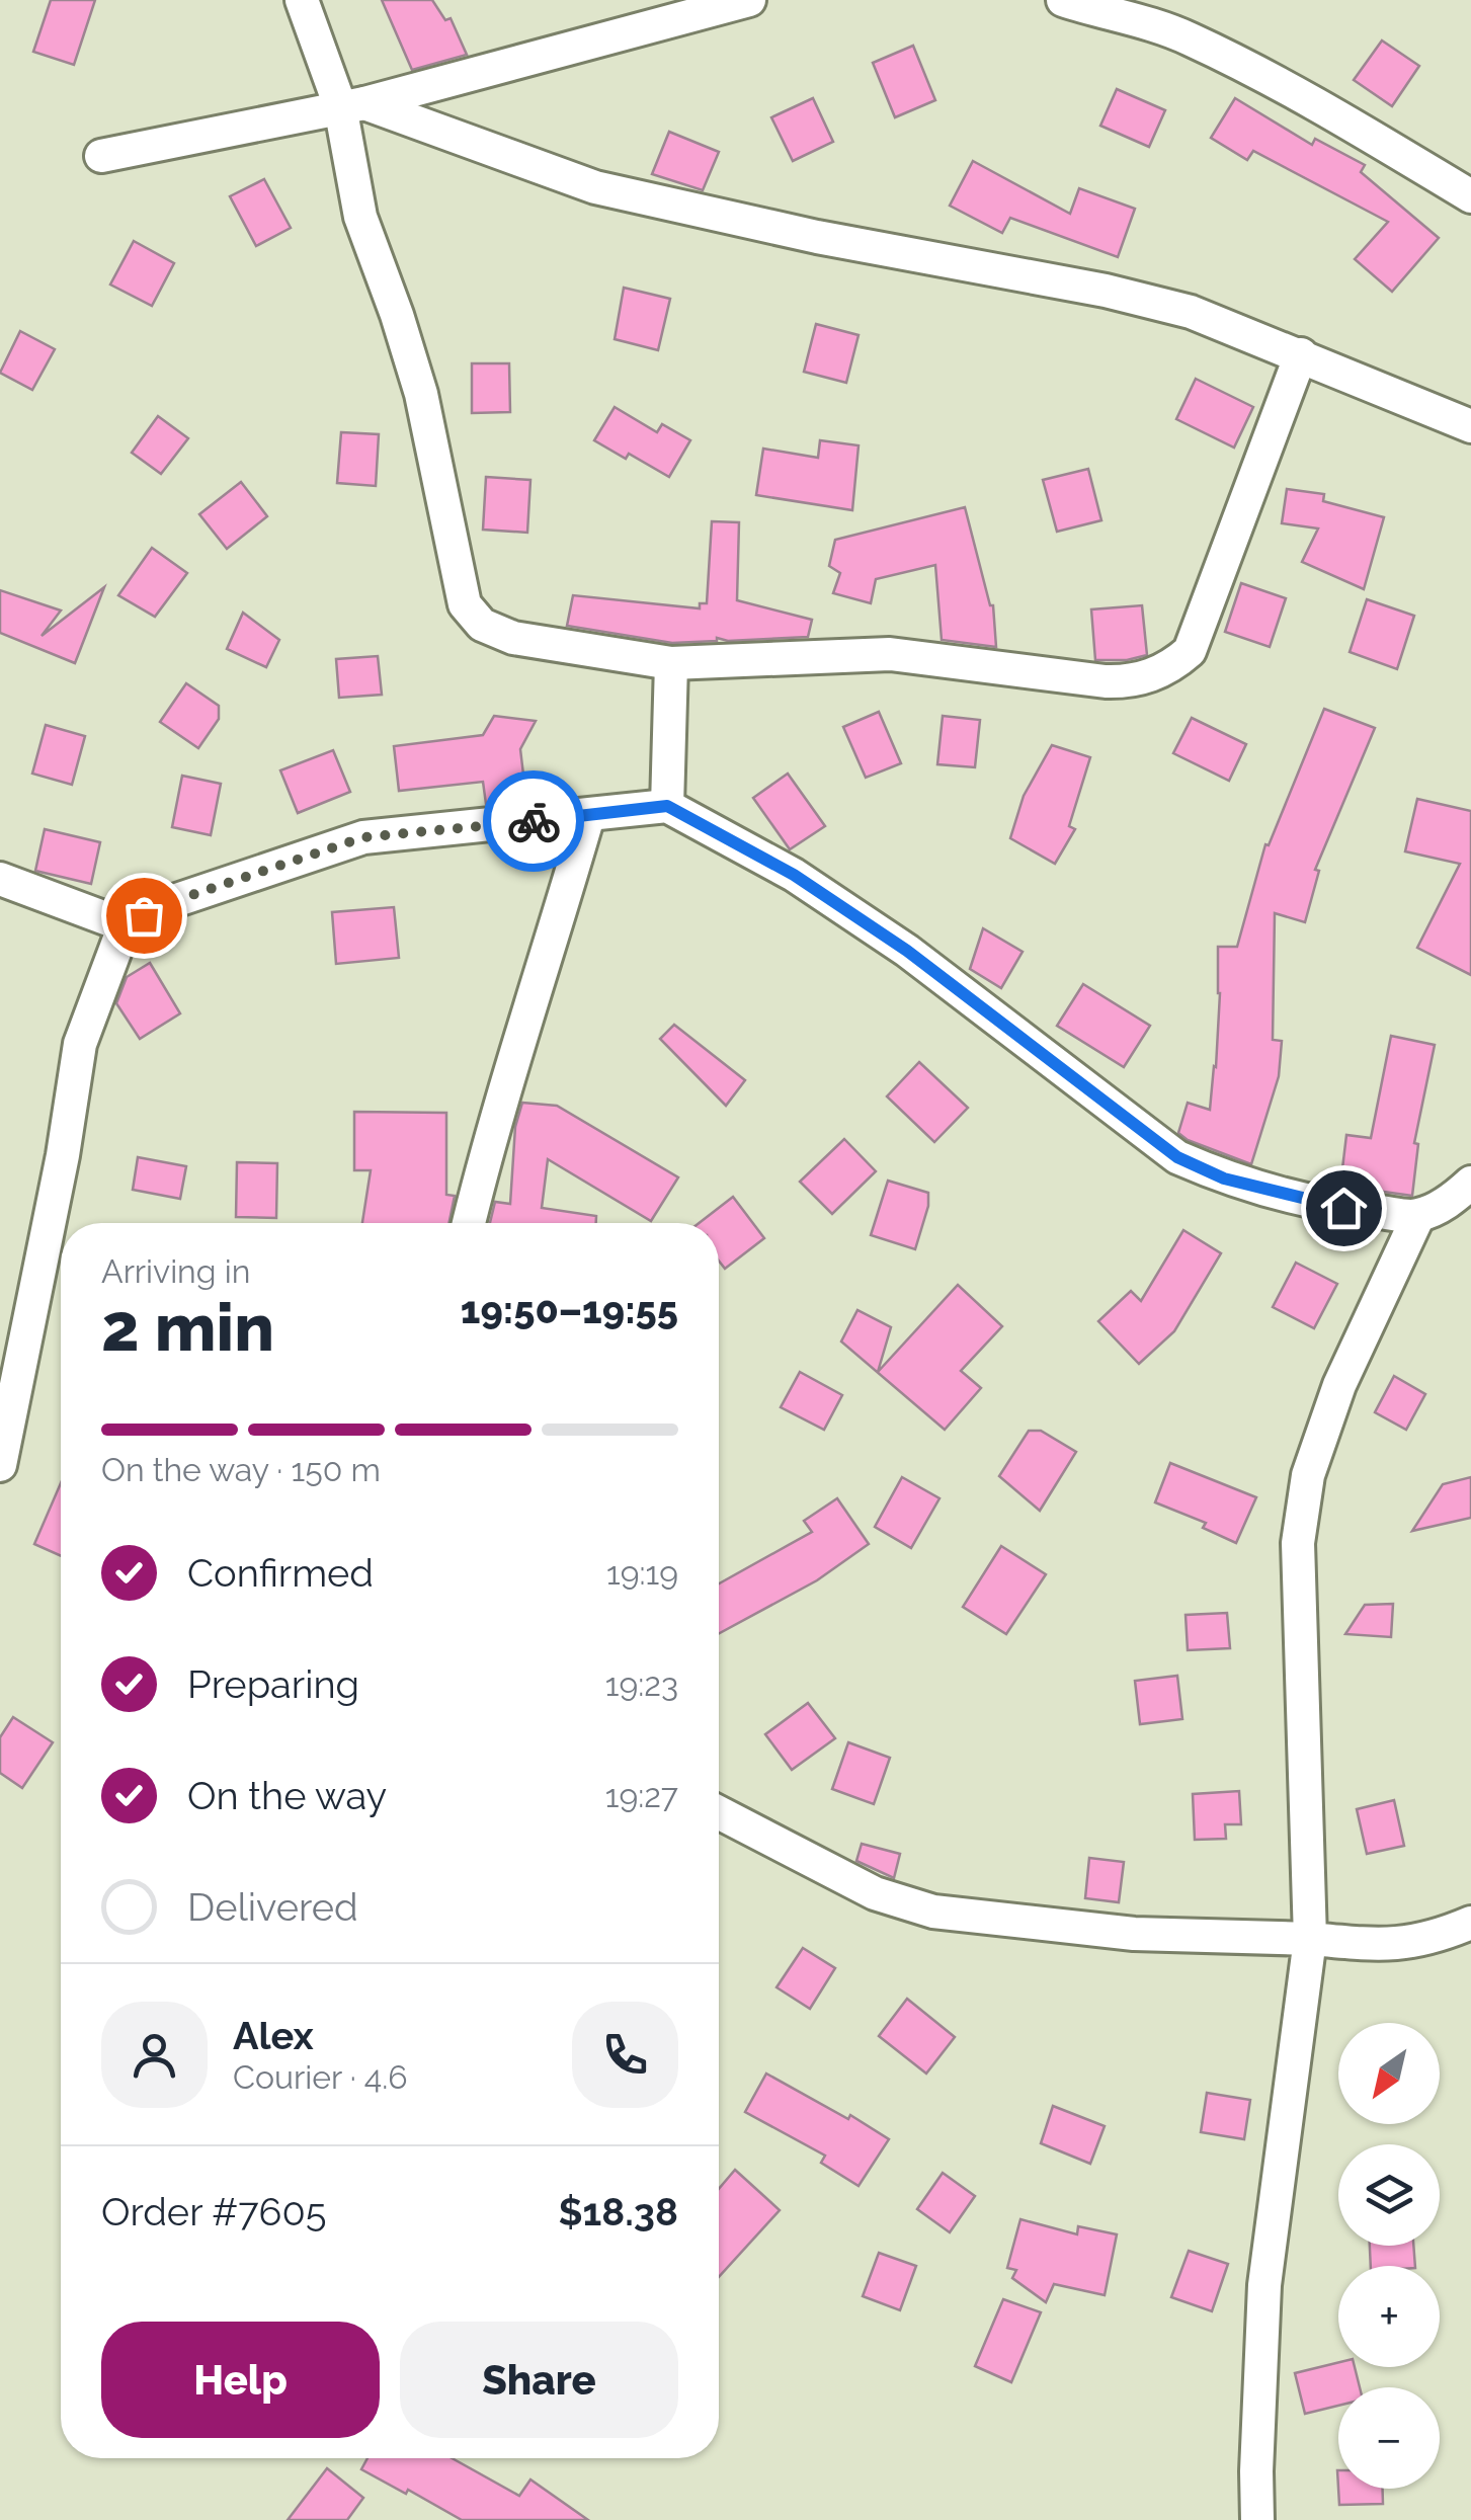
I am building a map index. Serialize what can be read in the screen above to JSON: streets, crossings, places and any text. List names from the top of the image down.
{
  "north": "bottom left",
  "page": {
    "heading": ["2 min", "Arriving in", "19:50–19:55"],
    "panel": [
      "Alex",
      "Courier · 4.6",
      "Order #7605",
      "$18.38"
    ],
    "bar": "On the way · 150 m",
    "list": [
      ["Confirmed", "19:19"],
      ["Preparing", "19:23"],
      ["On the way", "19:27"],
      "Delivered"
    ],
    "map_buttons": ["+", "−"],
    "buttons": ["Help", "Share"]
  }
}
